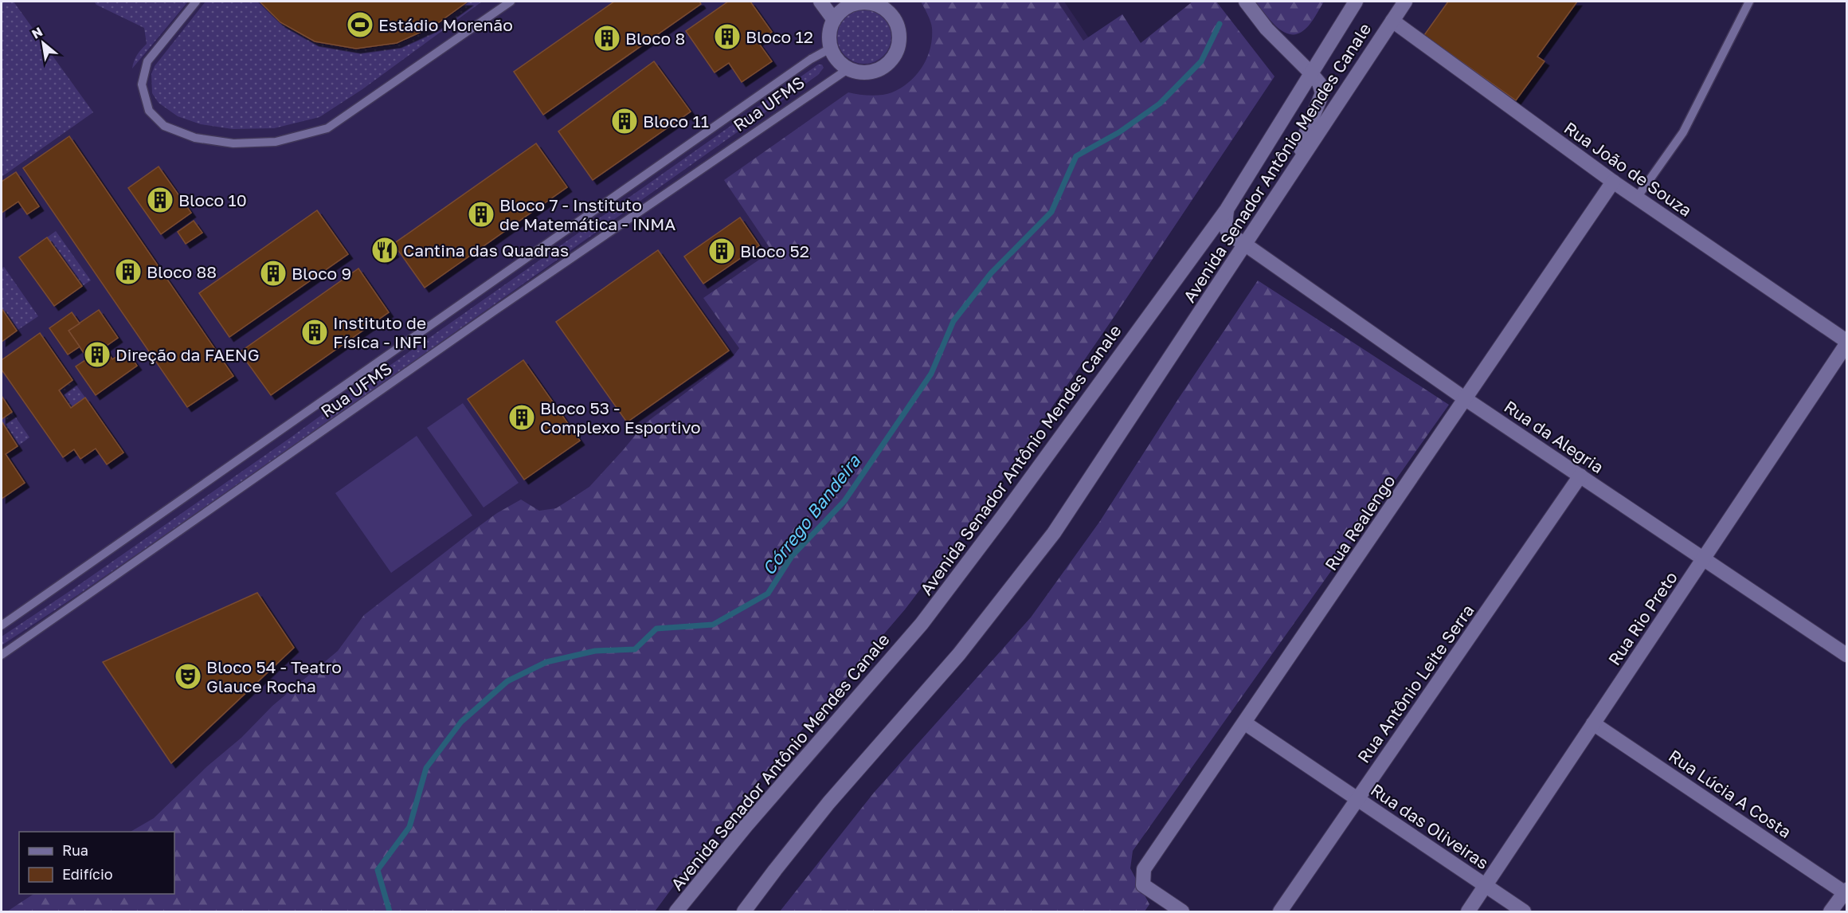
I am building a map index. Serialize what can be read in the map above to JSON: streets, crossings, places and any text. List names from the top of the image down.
{
  "streets": {
    "street": [
      "Avenida Senador Antônio Mendes Canale",
      "Rua João de Souza",
      "Rua da Alegria",
      "Rua Realengo",
      "Rua Rio Preto",
      "Rua Antônio Leite Serra",
      "Rua Lúcia A Costa",
      "Rua das Oliveiras"
    ],
    "lane": ["Rua UFMS"]
  },
  "crossings": [
    ["Avenida Senador Antônio Mendes Canale", "Rua João de Souza"],
    ["Avenida Senador Antônio Mendes Canale", "Rua da Alegria"],
    ["Rua João de Souza", "Rua Realengo"],
    ["Rua João de Souza", "Rua Rio Preto"],
    ["Rua da Alegria", "Rua Realengo"],
    ["Rua da Alegria", "Rua Rio Preto"],
    ["Rua da Alegria", "Rua Antônio Leite Serra"],
    ["Rua Realengo", "Rua das Oliveiras"],
    ["Rua Rio Preto", "Rua Lúcia A Costa"],
    ["Rua Rio Preto", "Rua das Oliveiras"],
    ["Rua Antônio Leite Serra", "Rua das Oliveiras"]
  ],
  "water": ["Córrego Bandeira"],
  "places": {
    "sports": ["Estádio Morenão"],
    "building": [
      "Bloco 12",
      "Bloco 8",
      "Bloco 11",
      "Bloco 10",
      "Bloco 7 - Instituto de Matemática - INMA",
      "Bloco 52",
      "Bloco 88",
      "Bloco 9",
      "Instituto de Física - INFI",
      "Direção da FAENG",
      "Bloco 53 - Complexo Esportivo"
    ],
    "restaurant": ["Cantina das Quadras"],
    "theatre": ["Bloco 54 - Teatro Glauce Rocha"]
  },
  "legend": ["Rua", "Edifício"],
  "north": "top left"
}
